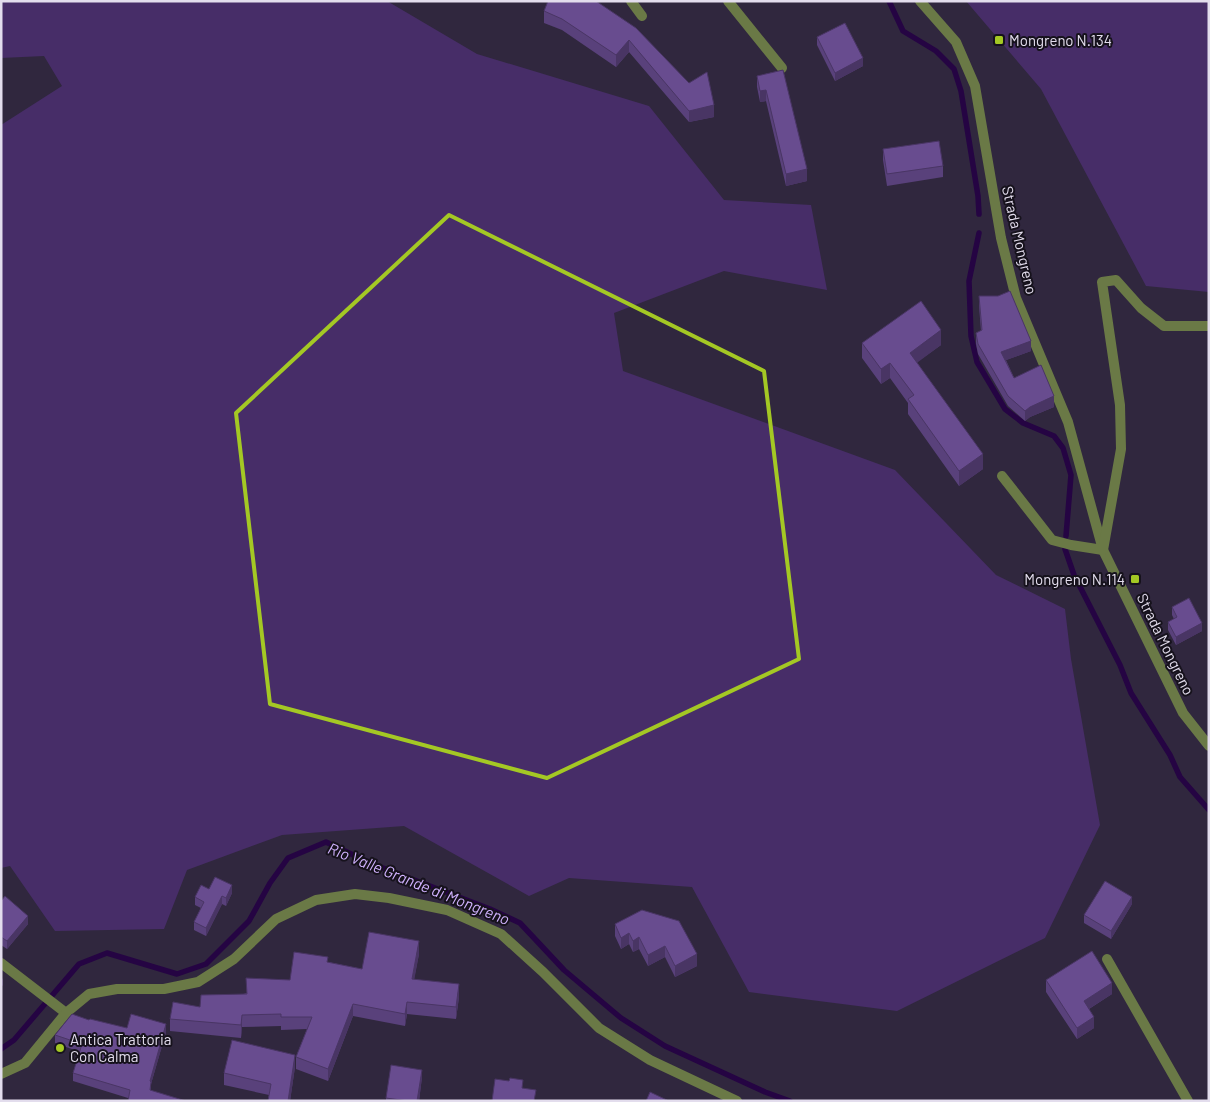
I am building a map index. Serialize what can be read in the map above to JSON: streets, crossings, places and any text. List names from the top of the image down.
{
  "streets": {
    "street": ["Strada Mongreno"]
  },
  "water": ["Rio Valle Grande di Mongreno"],
  "places": {
    "transit": ["Mongreno N.134", "Mongreno N.114"],
    "other": ["Antica Trattoria Con Calma"]
  }
}
